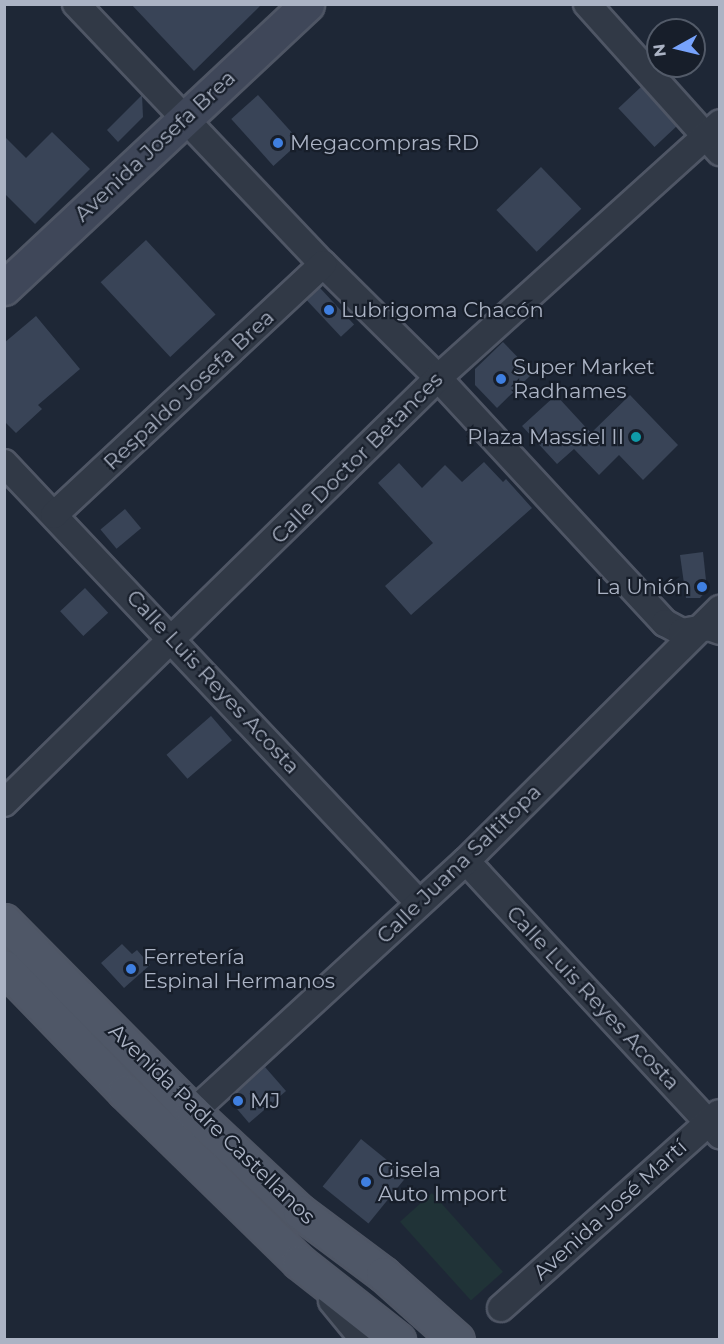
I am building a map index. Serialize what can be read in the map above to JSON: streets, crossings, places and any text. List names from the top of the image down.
{
  "streets": {
    "main road": ["Avenida Josefa Brea", "Avenida Padre Castellanos"],
    "street": [
      "Respaldo Josefa Brea",
      "Calle Doctor Betances",
      "Calle Luis Reyes Acosta",
      "Calle Juana Saltitopa",
      "Avenida José Martí"
    ]
  },
  "crossings": [
    ["Respaldo Josefa Brea", "Calle Luis Reyes Acosta"],
    ["Calle Doctor Betances", "Calle Luis Reyes Acosta"],
    ["Calle Luis Reyes Acosta", "Calle Juana Saltitopa"],
    ["Calle Luis Reyes Acosta", "Avenida José Martí"],
    ["Calle Juana Saltitopa", "Avenida Padre Castellanos"]
  ],
  "places": [
    "Megacompras RD",
    "Lubrigoma Chacón",
    "Super Market Radhames",
    "Plaza Massiel II",
    "La Unión",
    "Ferretería Espinal Hermanos",
    "MJ",
    "Gisela Auto Import"
  ],
  "north": "left"
}
